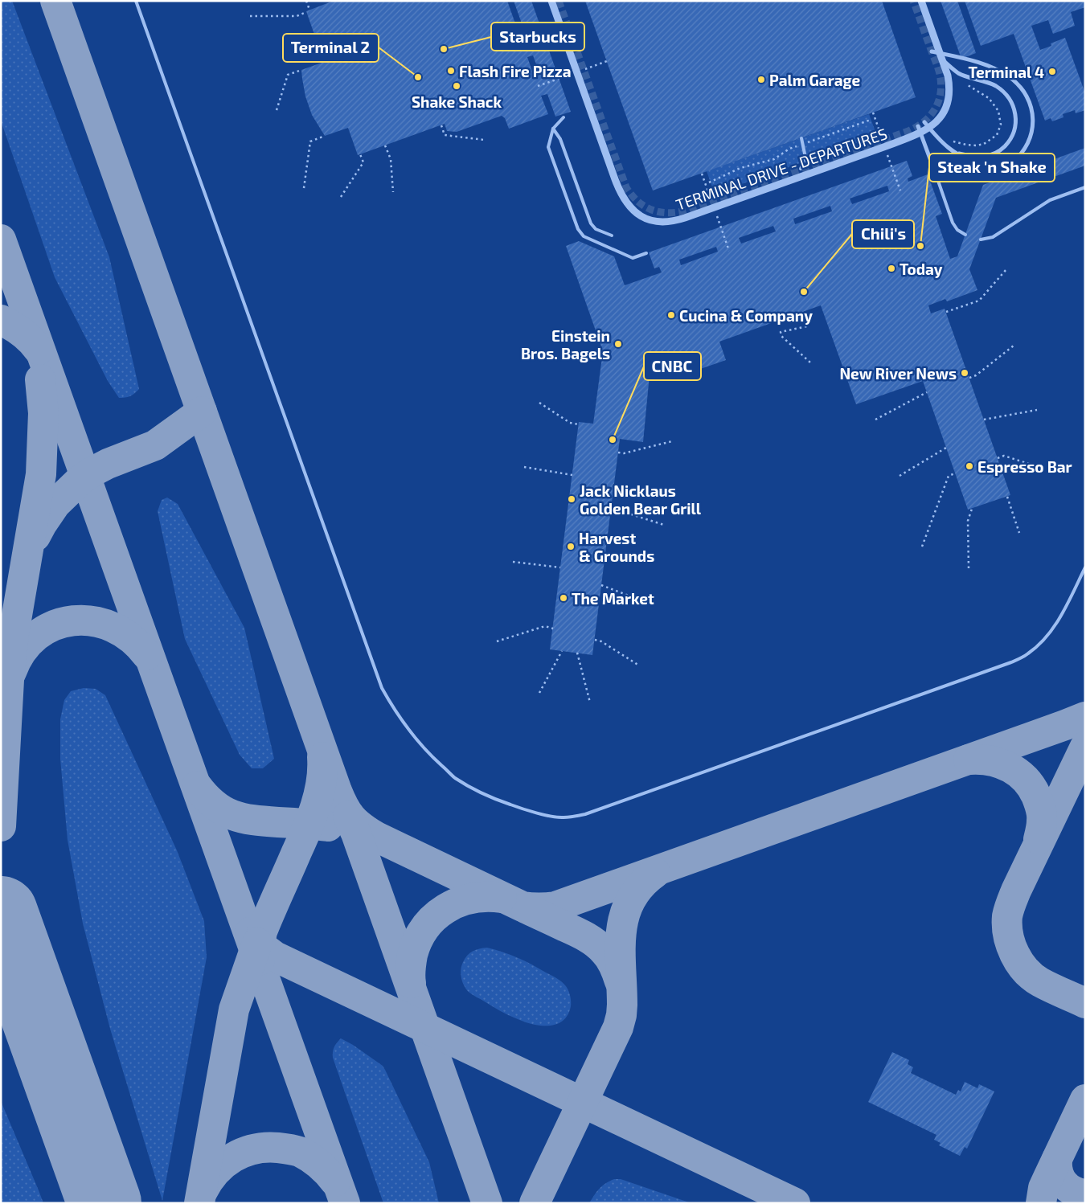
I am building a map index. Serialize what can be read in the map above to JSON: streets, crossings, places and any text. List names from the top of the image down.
{
  "streets": {
    "street": ["TERMINAL DRIVE - DEPARTURES"]
  },
  "places": [
    "Starbucks",
    "Flash Fire Pizza",
    "Terminal 4",
    "Terminal 2",
    "Palm Garage",
    "Shake Shack",
    "Steak 'n Shake",
    "Today",
    "Chili's",
    "Cucina & Company",
    "Einstein Bros. Bagels",
    "New River News",
    "CNBC",
    "Espresso Bar",
    "Jack Nicklaus Golden Bear Grill",
    "Harvest & Grounds",
    "The Market"
  ]
}
